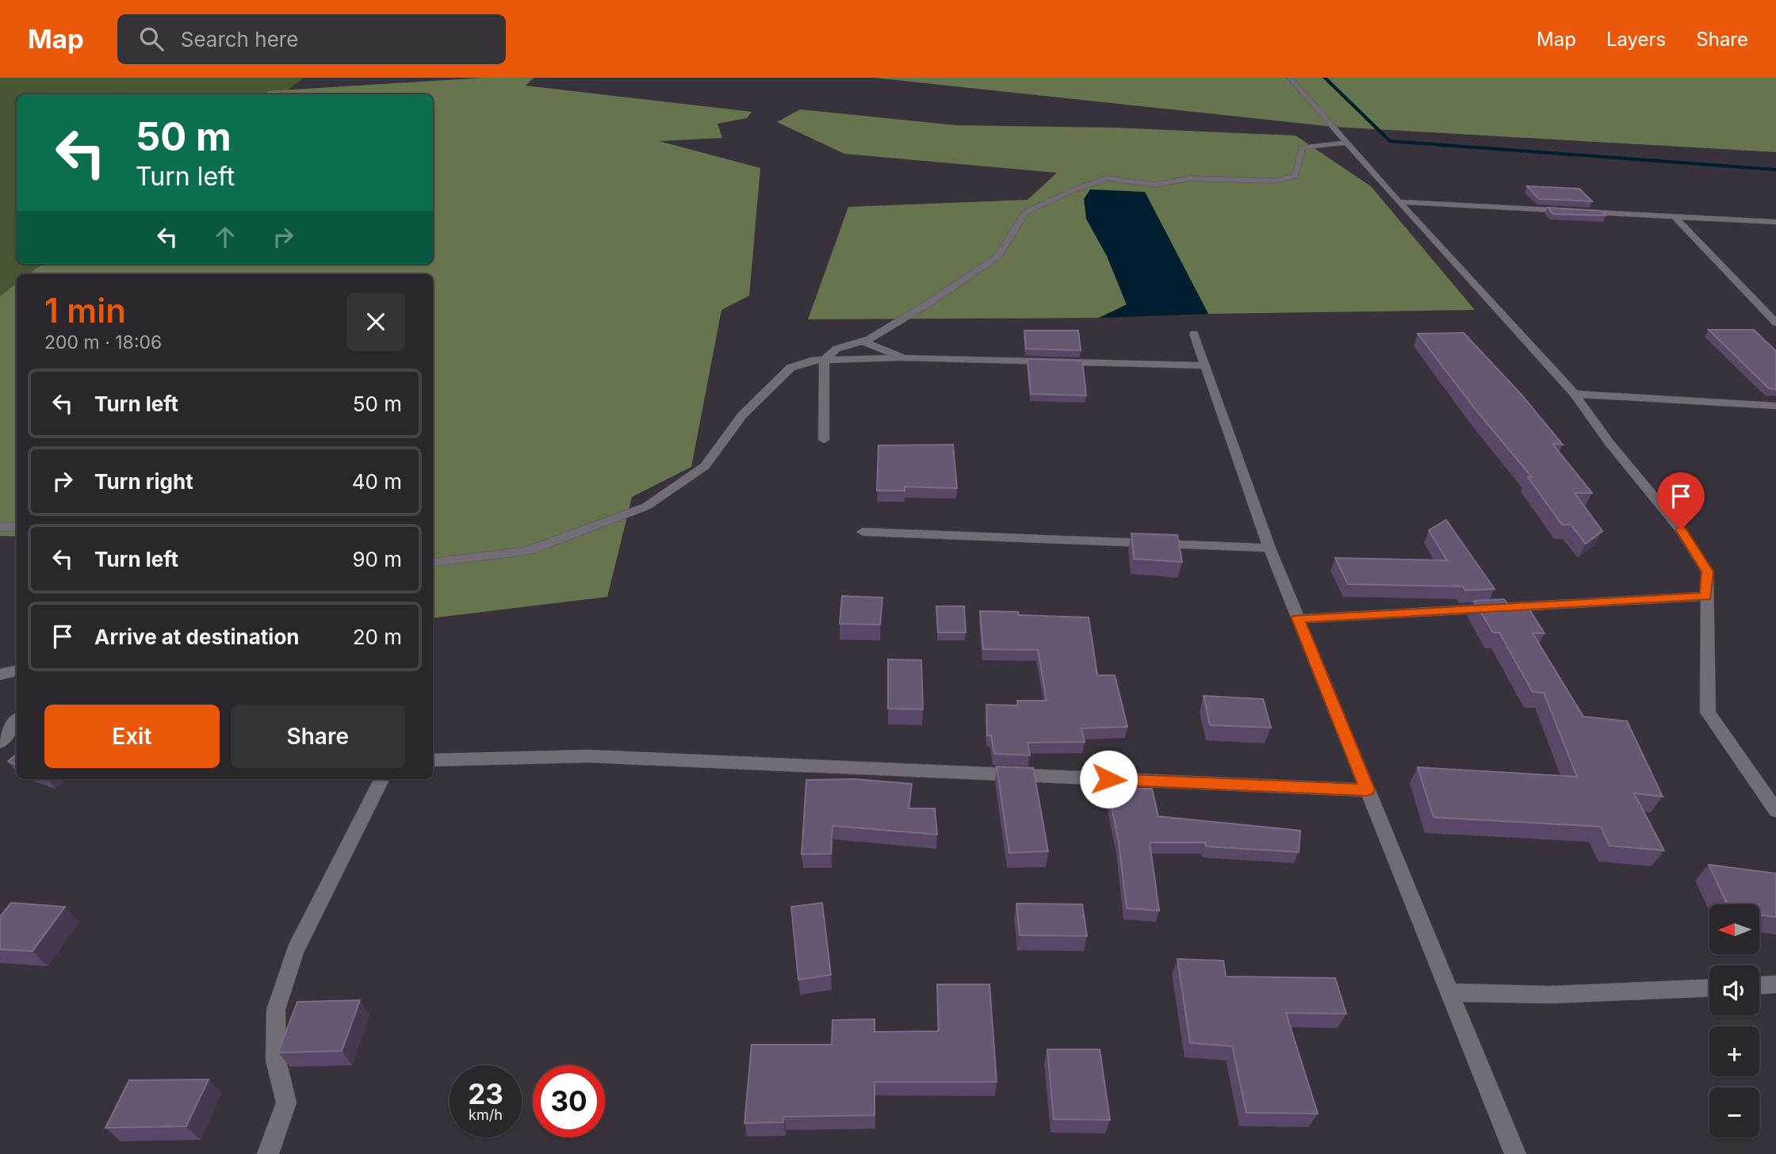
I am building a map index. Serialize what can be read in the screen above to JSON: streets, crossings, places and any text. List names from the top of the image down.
{
  "north": "left",
  "page": {
    "header": "Map",
    "search": "Search here",
    "nav": ["Map", "Layers", "Share"],
    "turn": ["50 m", "Turn left"],
    "heading": ["1 min", "200 m · 18:06"],
    "list": [
      {
        "name": "Turn left",
        "value": "50 m"
      },
      {
        "name": "Turn right",
        "value": "40 m"
      },
      {
        "name": "Turn left",
        "value": "90 m"
      },
      {
        "name": "Arrive at destination",
        "value": "20 m"
      }
    ],
    "buttons": ["Exit", "Share"],
    "map_buttons": ["+", "−"],
    "speed": "23 km/h",
    "limit": "30"
  }
}
